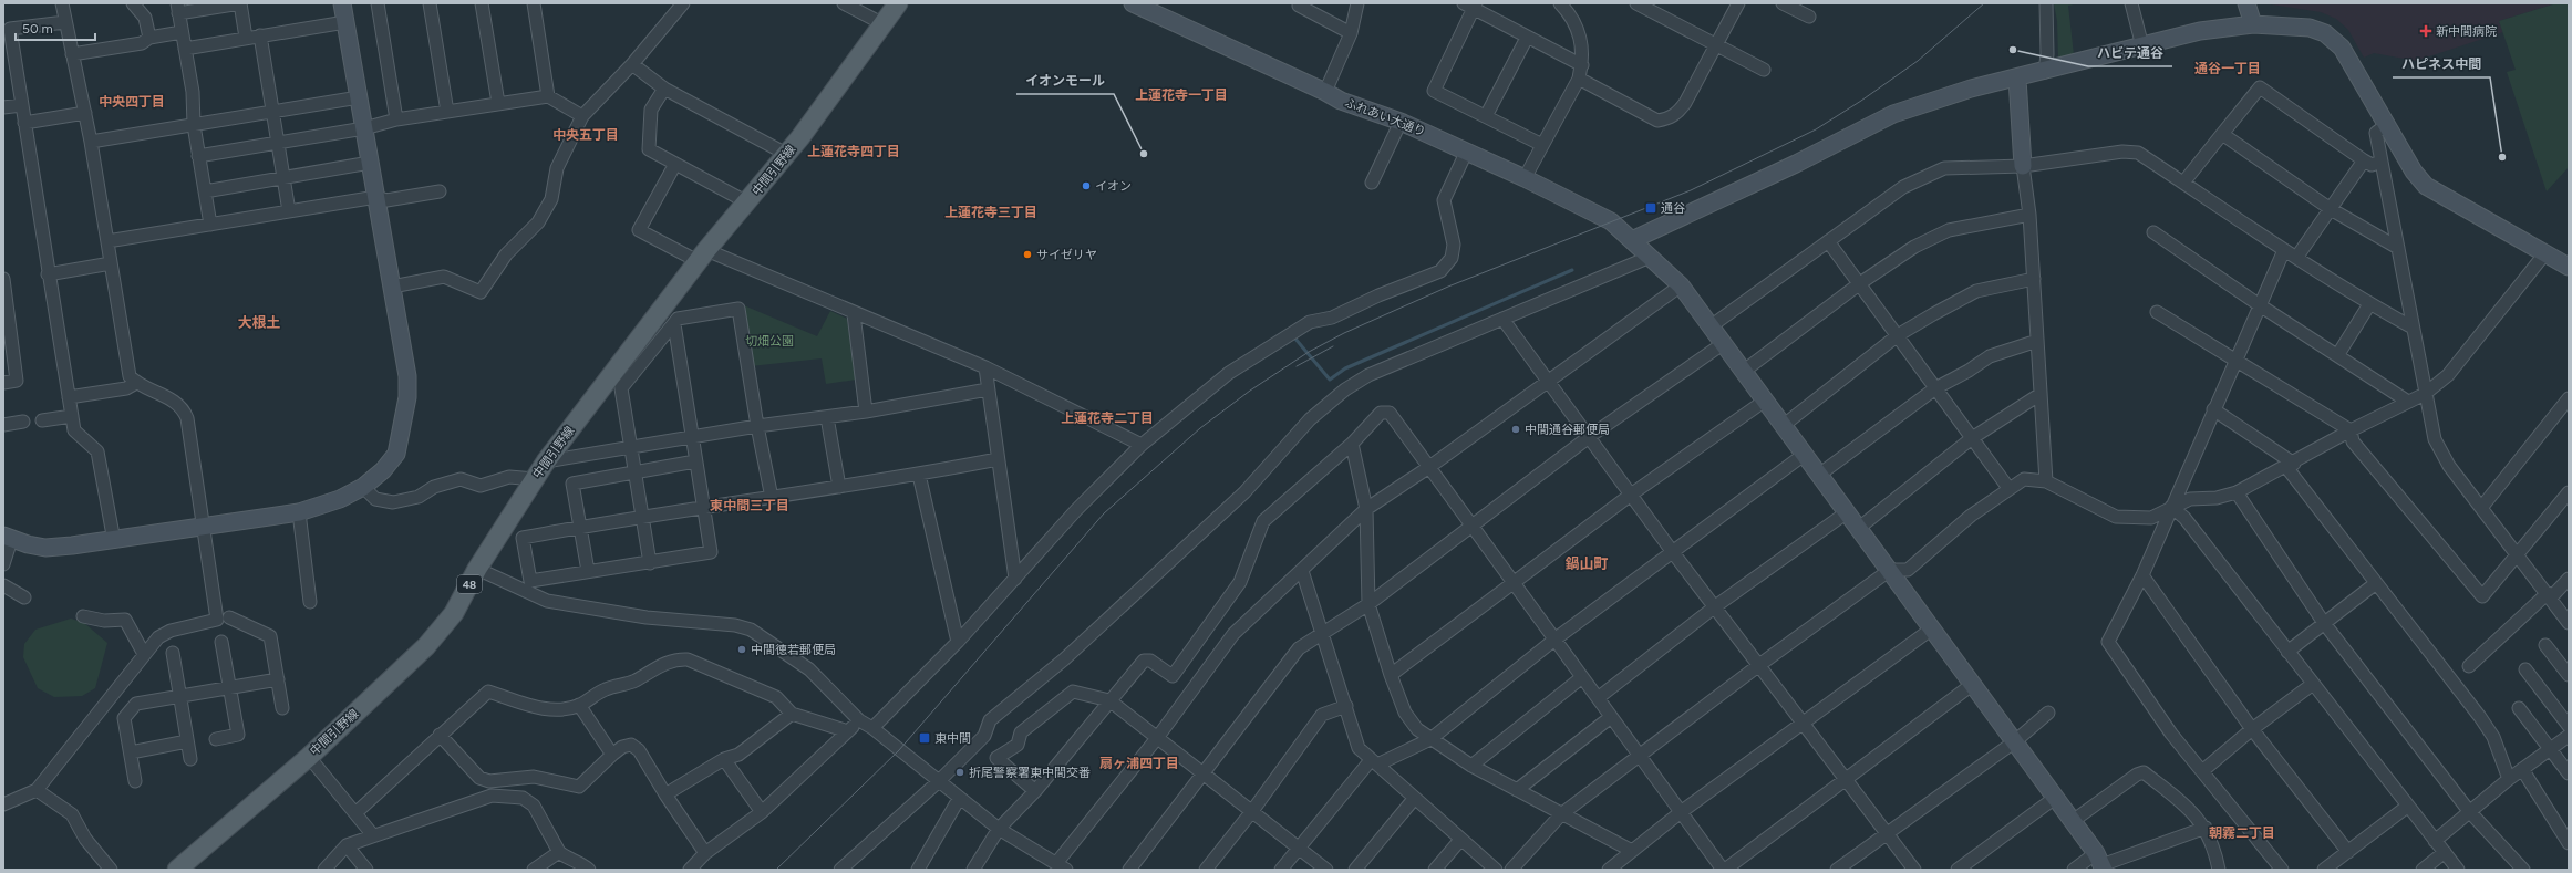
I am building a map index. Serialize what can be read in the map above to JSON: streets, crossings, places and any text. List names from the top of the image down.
{
  "streets": {
    "main road": ["中間引野線", "48"],
    "street": ["ふれあい大通り"]
  },
  "districts": [
    "通谷一丁目",
    "上蓮花寺一丁目",
    "中央四丁目",
    "中央五丁目",
    "上蓮花寺四丁目",
    "上蓮花寺三丁目",
    "大根土",
    "上蓮花寺二丁目",
    "東中間三丁目",
    "鍋山町",
    "扇ヶ浦四丁目",
    "朝霧二丁目"
  ],
  "parks": ["切畑公園"],
  "places": {
    "health": ["新中間病院"],
    "other": [
      "ハビテ通谷",
      "イオンモール",
      "ハピネス中間",
      "イオン",
      "サイゼリヤ",
      "中間通谷郵便局",
      "中間徳若郵便局",
      "折尾警察署東中間交番"
    ],
    "transit": ["通谷", "東中間"]
  },
  "scale_bar": "50 m"
}
